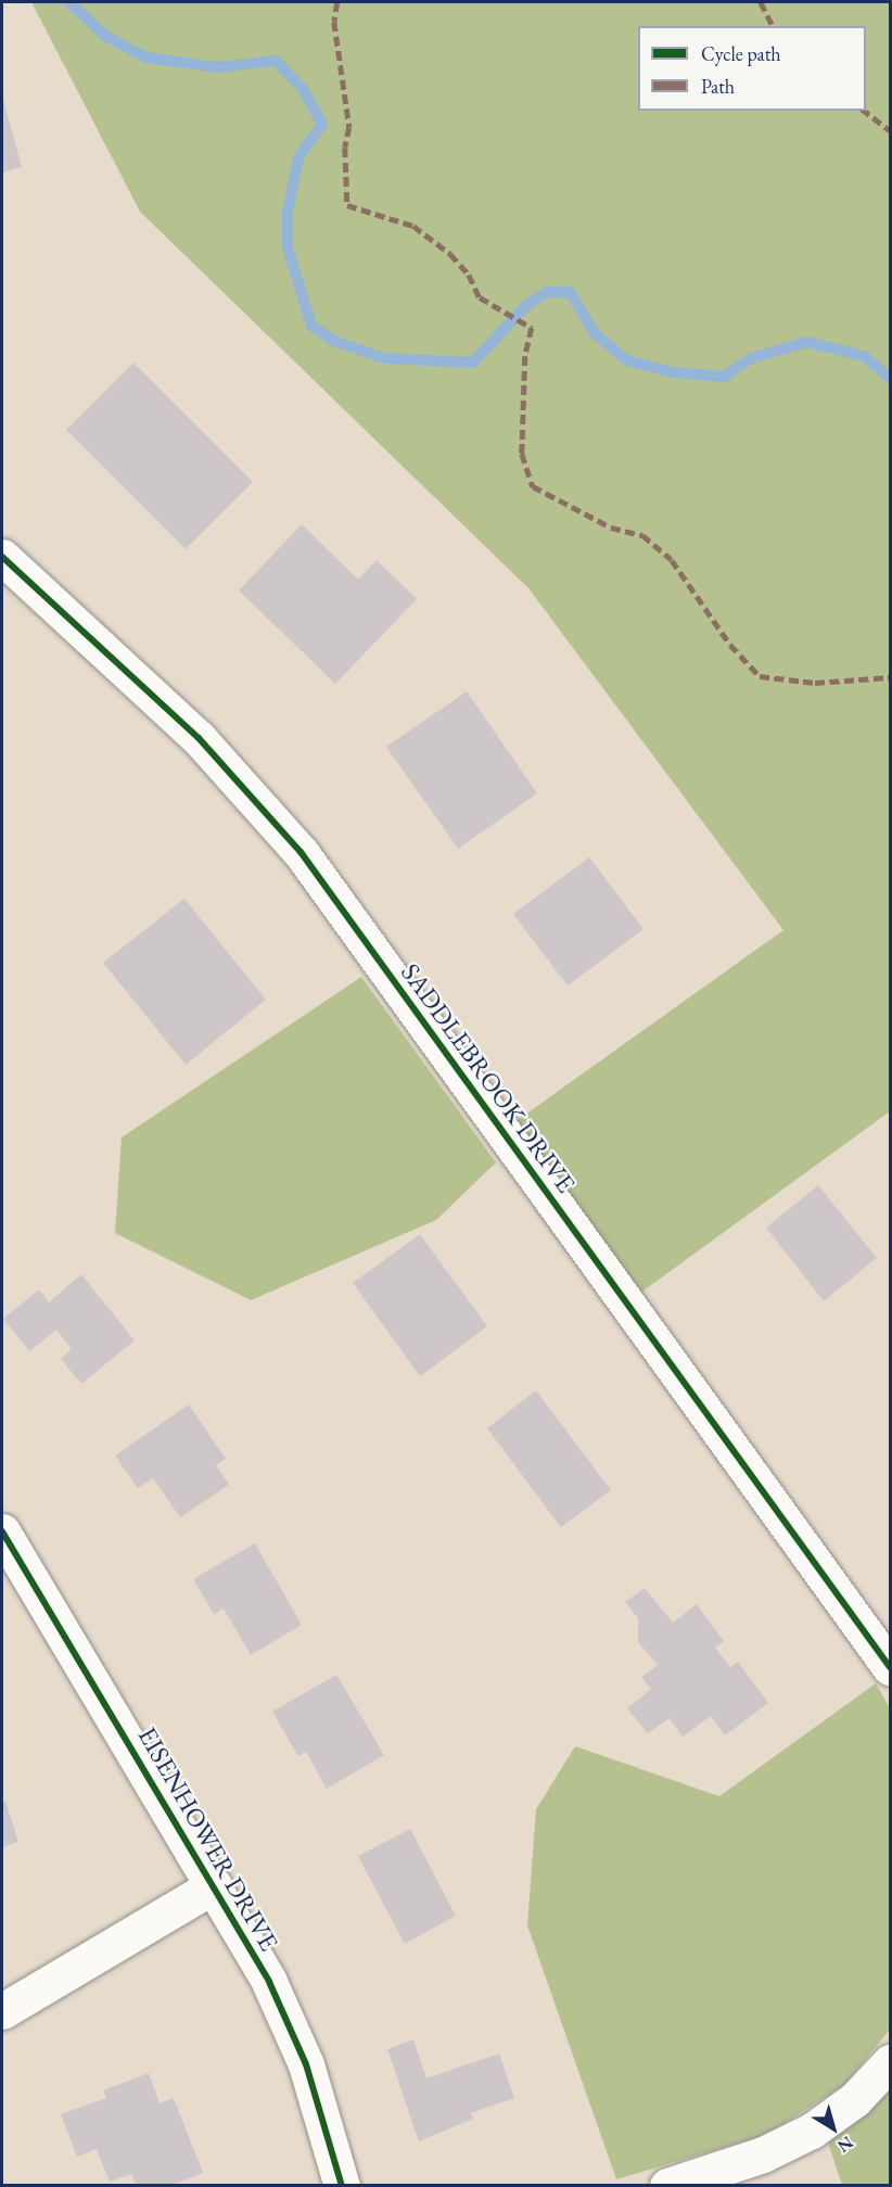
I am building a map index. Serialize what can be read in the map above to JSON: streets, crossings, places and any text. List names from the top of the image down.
{
  "streets": {
    "street": ["SADDLEBROOK DRIVE", "EISENHOWER DRIVE"]
  },
  "legend": ["Cycle path", "Path"],
  "north": "bottom right"
}
